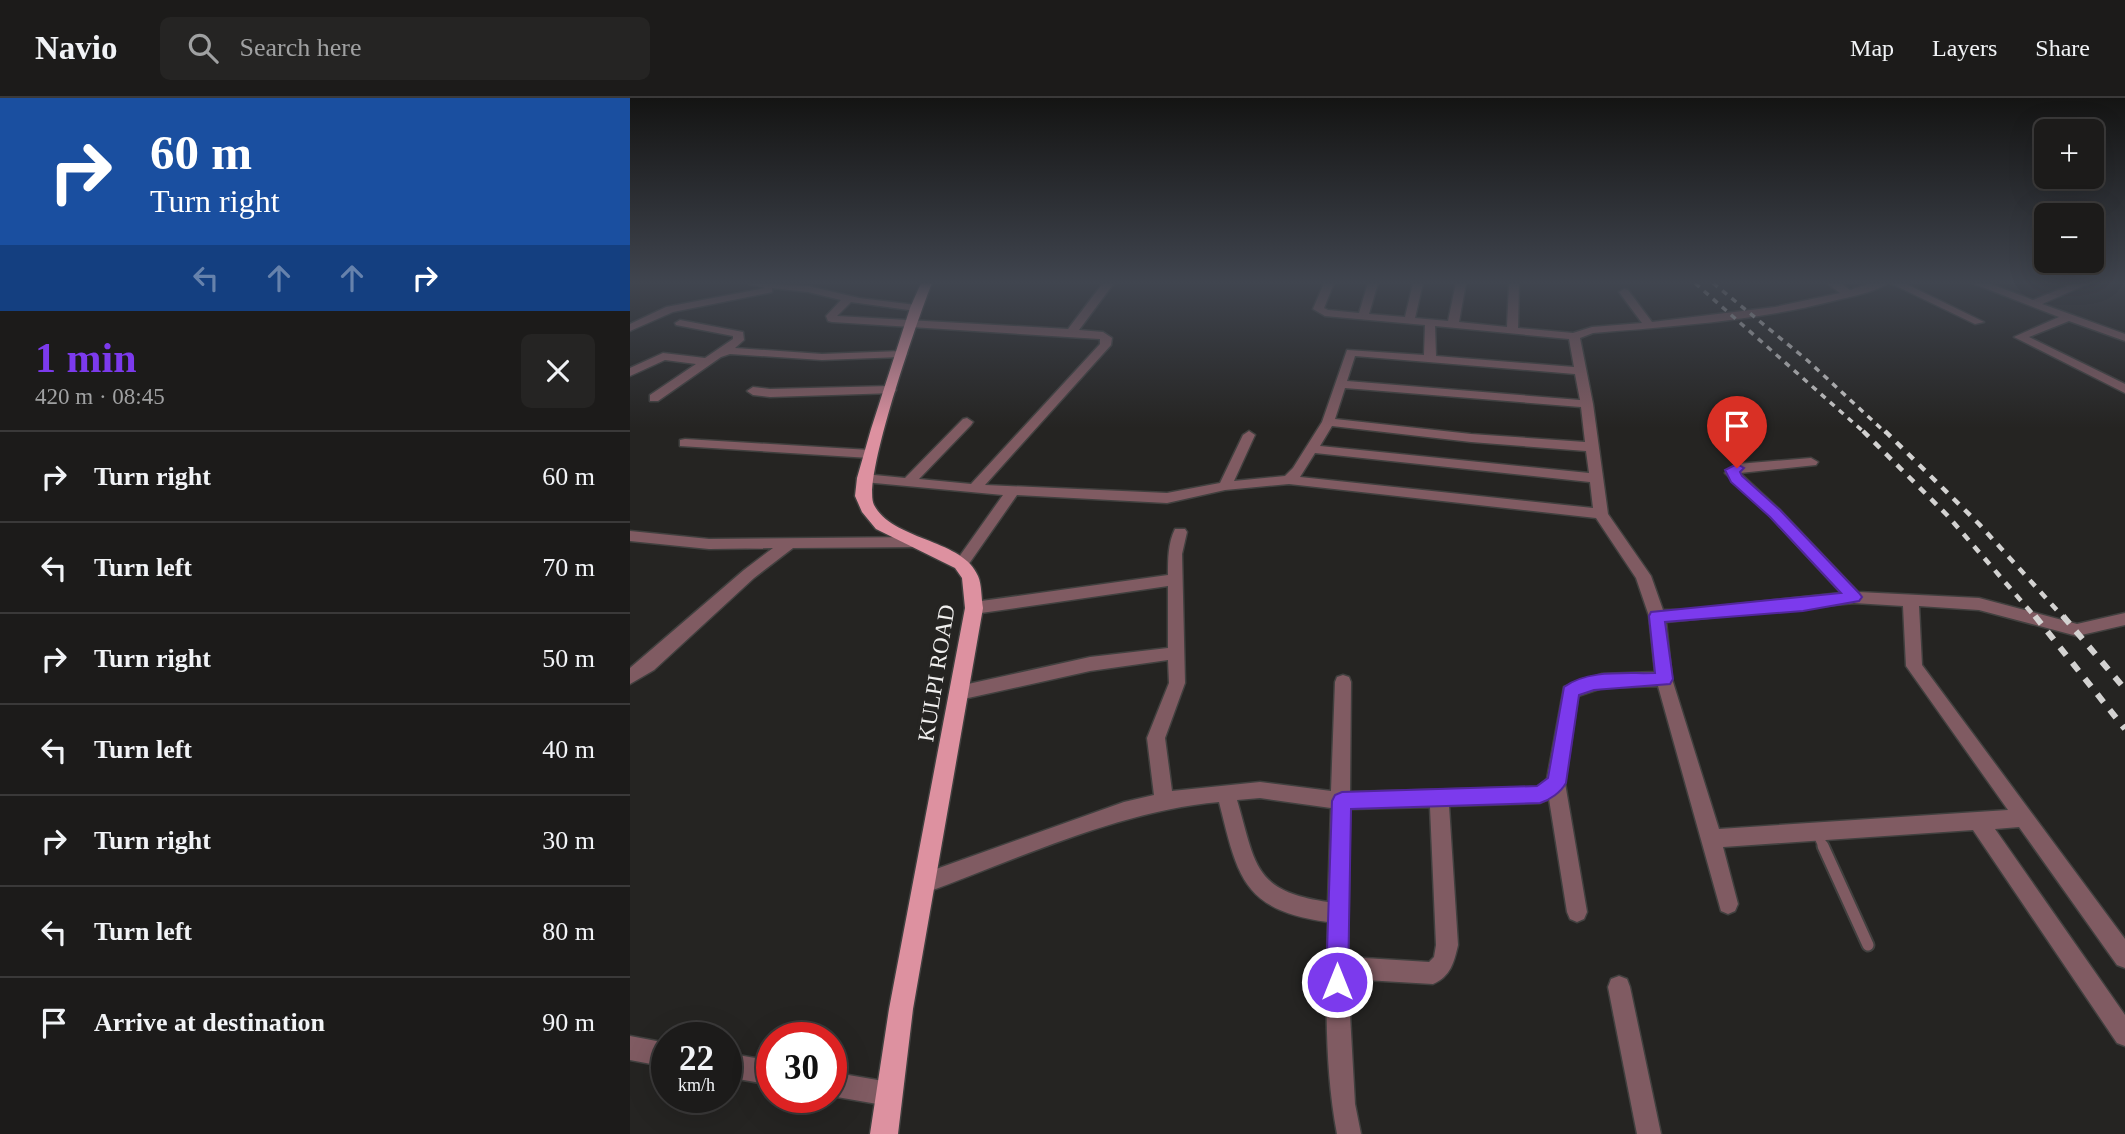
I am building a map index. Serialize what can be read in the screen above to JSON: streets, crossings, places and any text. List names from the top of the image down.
{
  "streets": {
    "main road": ["KULPI ROAD"]
  },
  "page": {
    "header": "Navio",
    "search": "Search here",
    "nav": ["Map", "Layers", "Share"],
    "turn": ["60 m", "Turn right"],
    "map_buttons": ["+", "−"],
    "heading": ["1 min", "420 m · 08:45"],
    "list": [
      {
        "name": "Turn right",
        "value": "60 m"
      },
      {
        "name": "Turn left",
        "value": "70 m"
      },
      {
        "name": "Turn right",
        "value": "50 m"
      },
      {
        "name": "Turn left",
        "value": "40 m"
      },
      {
        "name": "Turn right",
        "value": "30 m"
      },
      {
        "name": "Turn left",
        "value": "80 m"
      },
      {
        "name": "Arrive at destination",
        "value": "90 m"
      }
    ],
    "speed": "22 km/h",
    "limit": "30"
  }
}
